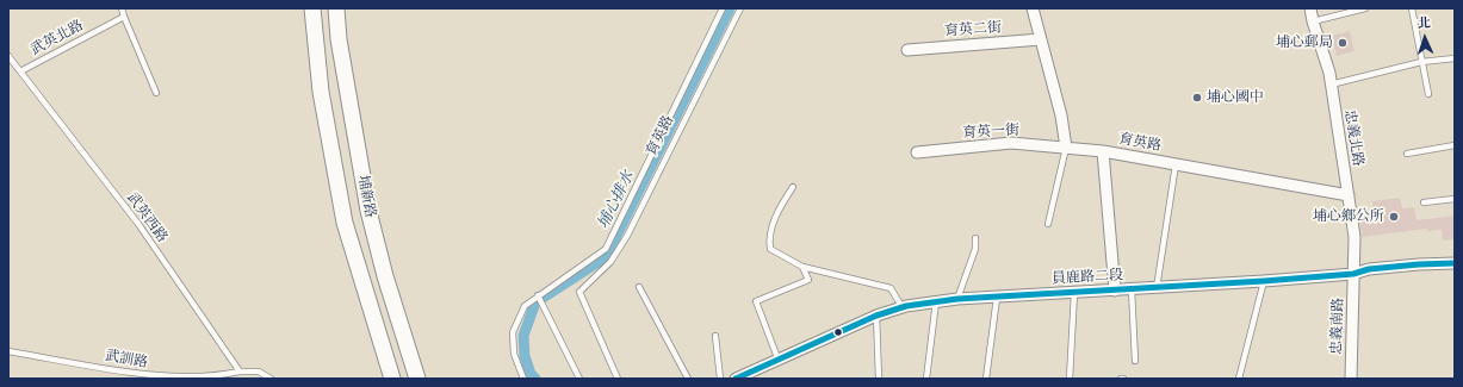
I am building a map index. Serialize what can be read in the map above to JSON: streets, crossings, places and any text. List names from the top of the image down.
{
  "streets": {
    "street": [
      "育英二街",
      "育英一街",
      "育英路",
      "忠義北路",
      "埔新路",
      "員鹿路二段",
      "忠義南路"
    ],
    "lane": ["武英北路", "武英西路", "武訓路"]
  },
  "crossings": [
    ["武英北路", "武英西路"],
    ["育英一街", "育英路"],
    ["育英路", "忠義北路"],
    ["忠義北路", "員鹿路二段"],
    ["忠義北路", "忠義南路"],
    ["武英西路", "武訓路"],
    ["員鹿路二段", "忠義南路"]
  ],
  "water": ["埔心排水"],
  "places": ["埔心郵局", "埔心國中", "埔心鄉公所"],
  "north": "top"
}
